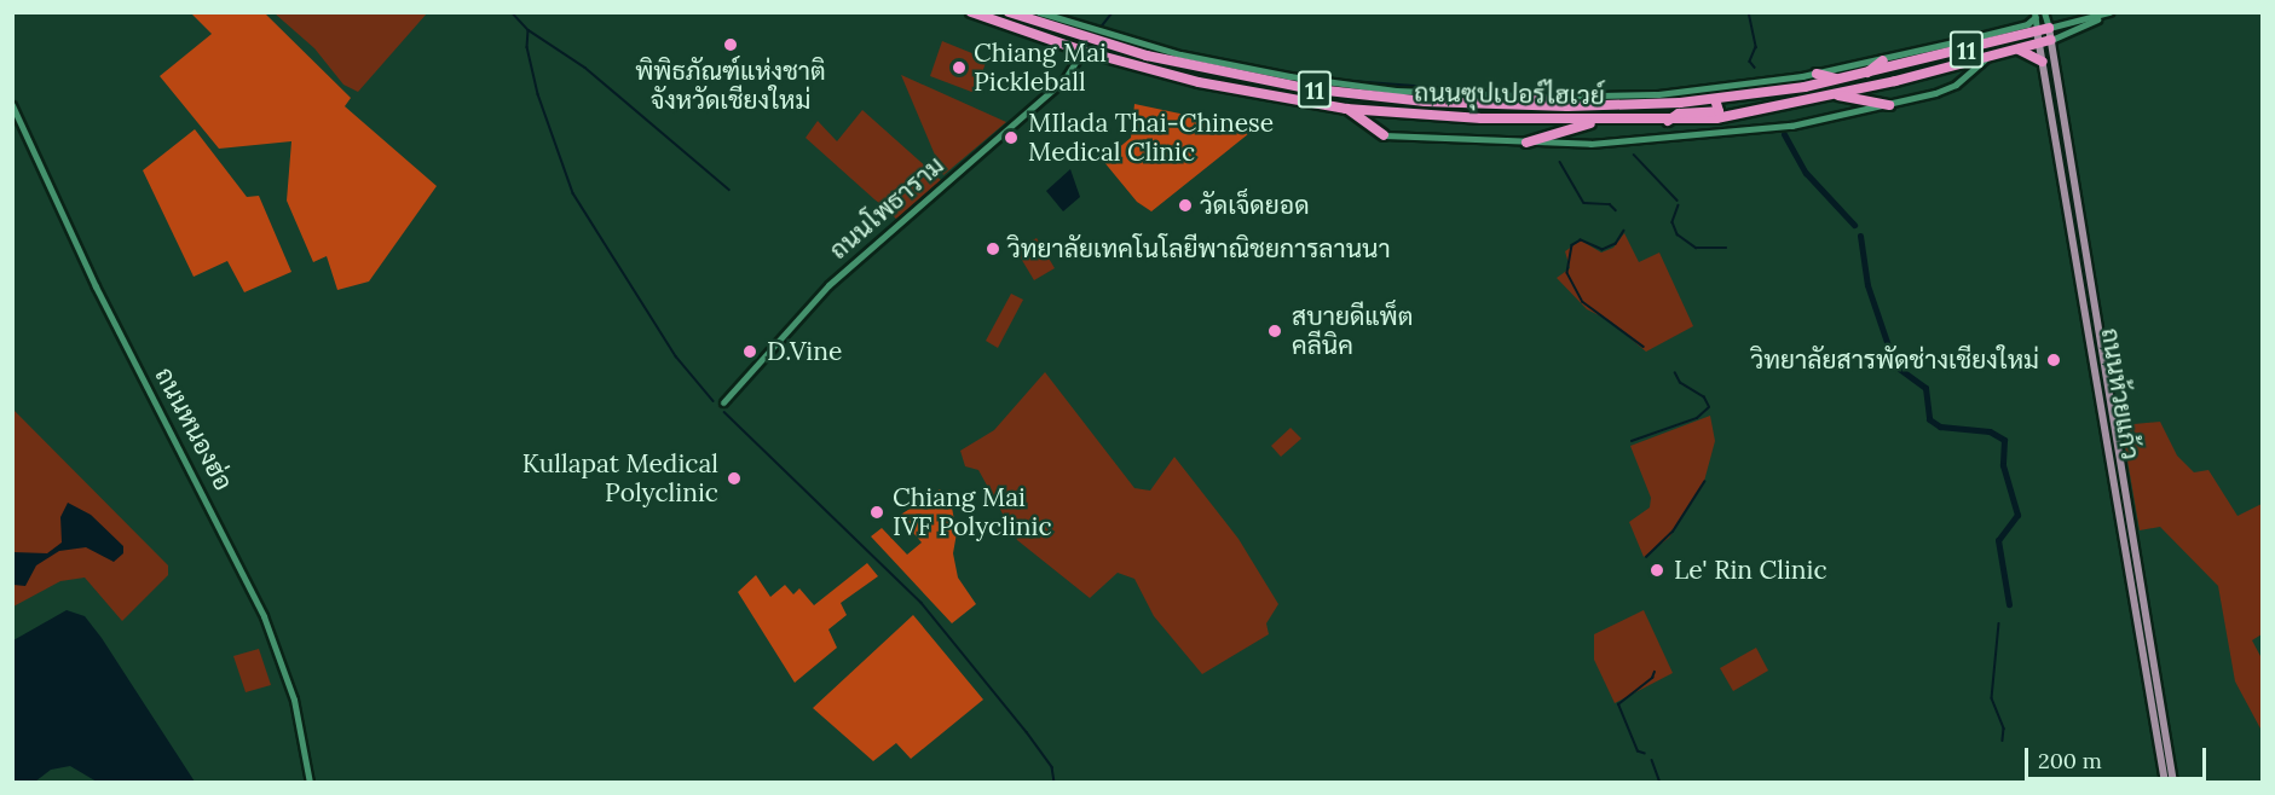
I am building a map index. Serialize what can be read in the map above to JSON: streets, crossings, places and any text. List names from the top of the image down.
{
  "streets": {
    "highway": ["11", "ถนนซุปเปอร์ไฮเวย์"],
    "main road": ["ถนนโพธาราม", "ถนนห้วยแก้ว", "ถนนหนองฮ่อ"]
  },
  "crossings": [
    ["11", "ถนนซุปเปอร์ไฮเวย์"],
    ["11", "ถนนห้วยแก้ว"],
    ["ถนนซุปเปอร์ไฮเวย์", "ถนนโพธาราม"],
    ["ถนนซุปเปอร์ไฮเวย์", "ถนนห้วยแก้ว"]
  ],
  "places": [
    "พิพิธภัณฑ์แห่งชาติ จังหวัดเชียงใหม่",
    "Chiang Mai Pickleball",
    "MIlada Thai-Chinese Medical Clinic",
    "วัดเจ็ดยอด",
    "วิทยาลัยเทคโนโลยีพาณิชยการลานนา",
    "สบายดีแพ็ต คลีนิค",
    "D.Vine",
    "วิทยาลัยสารพัดช่างเชียงใหม่",
    "Kullapat Medical Polyclinic",
    "Chiang Mai IVF Polyclinic",
    "Le' Rin Clinic"
  ],
  "scale_bar": "200 m"
}
